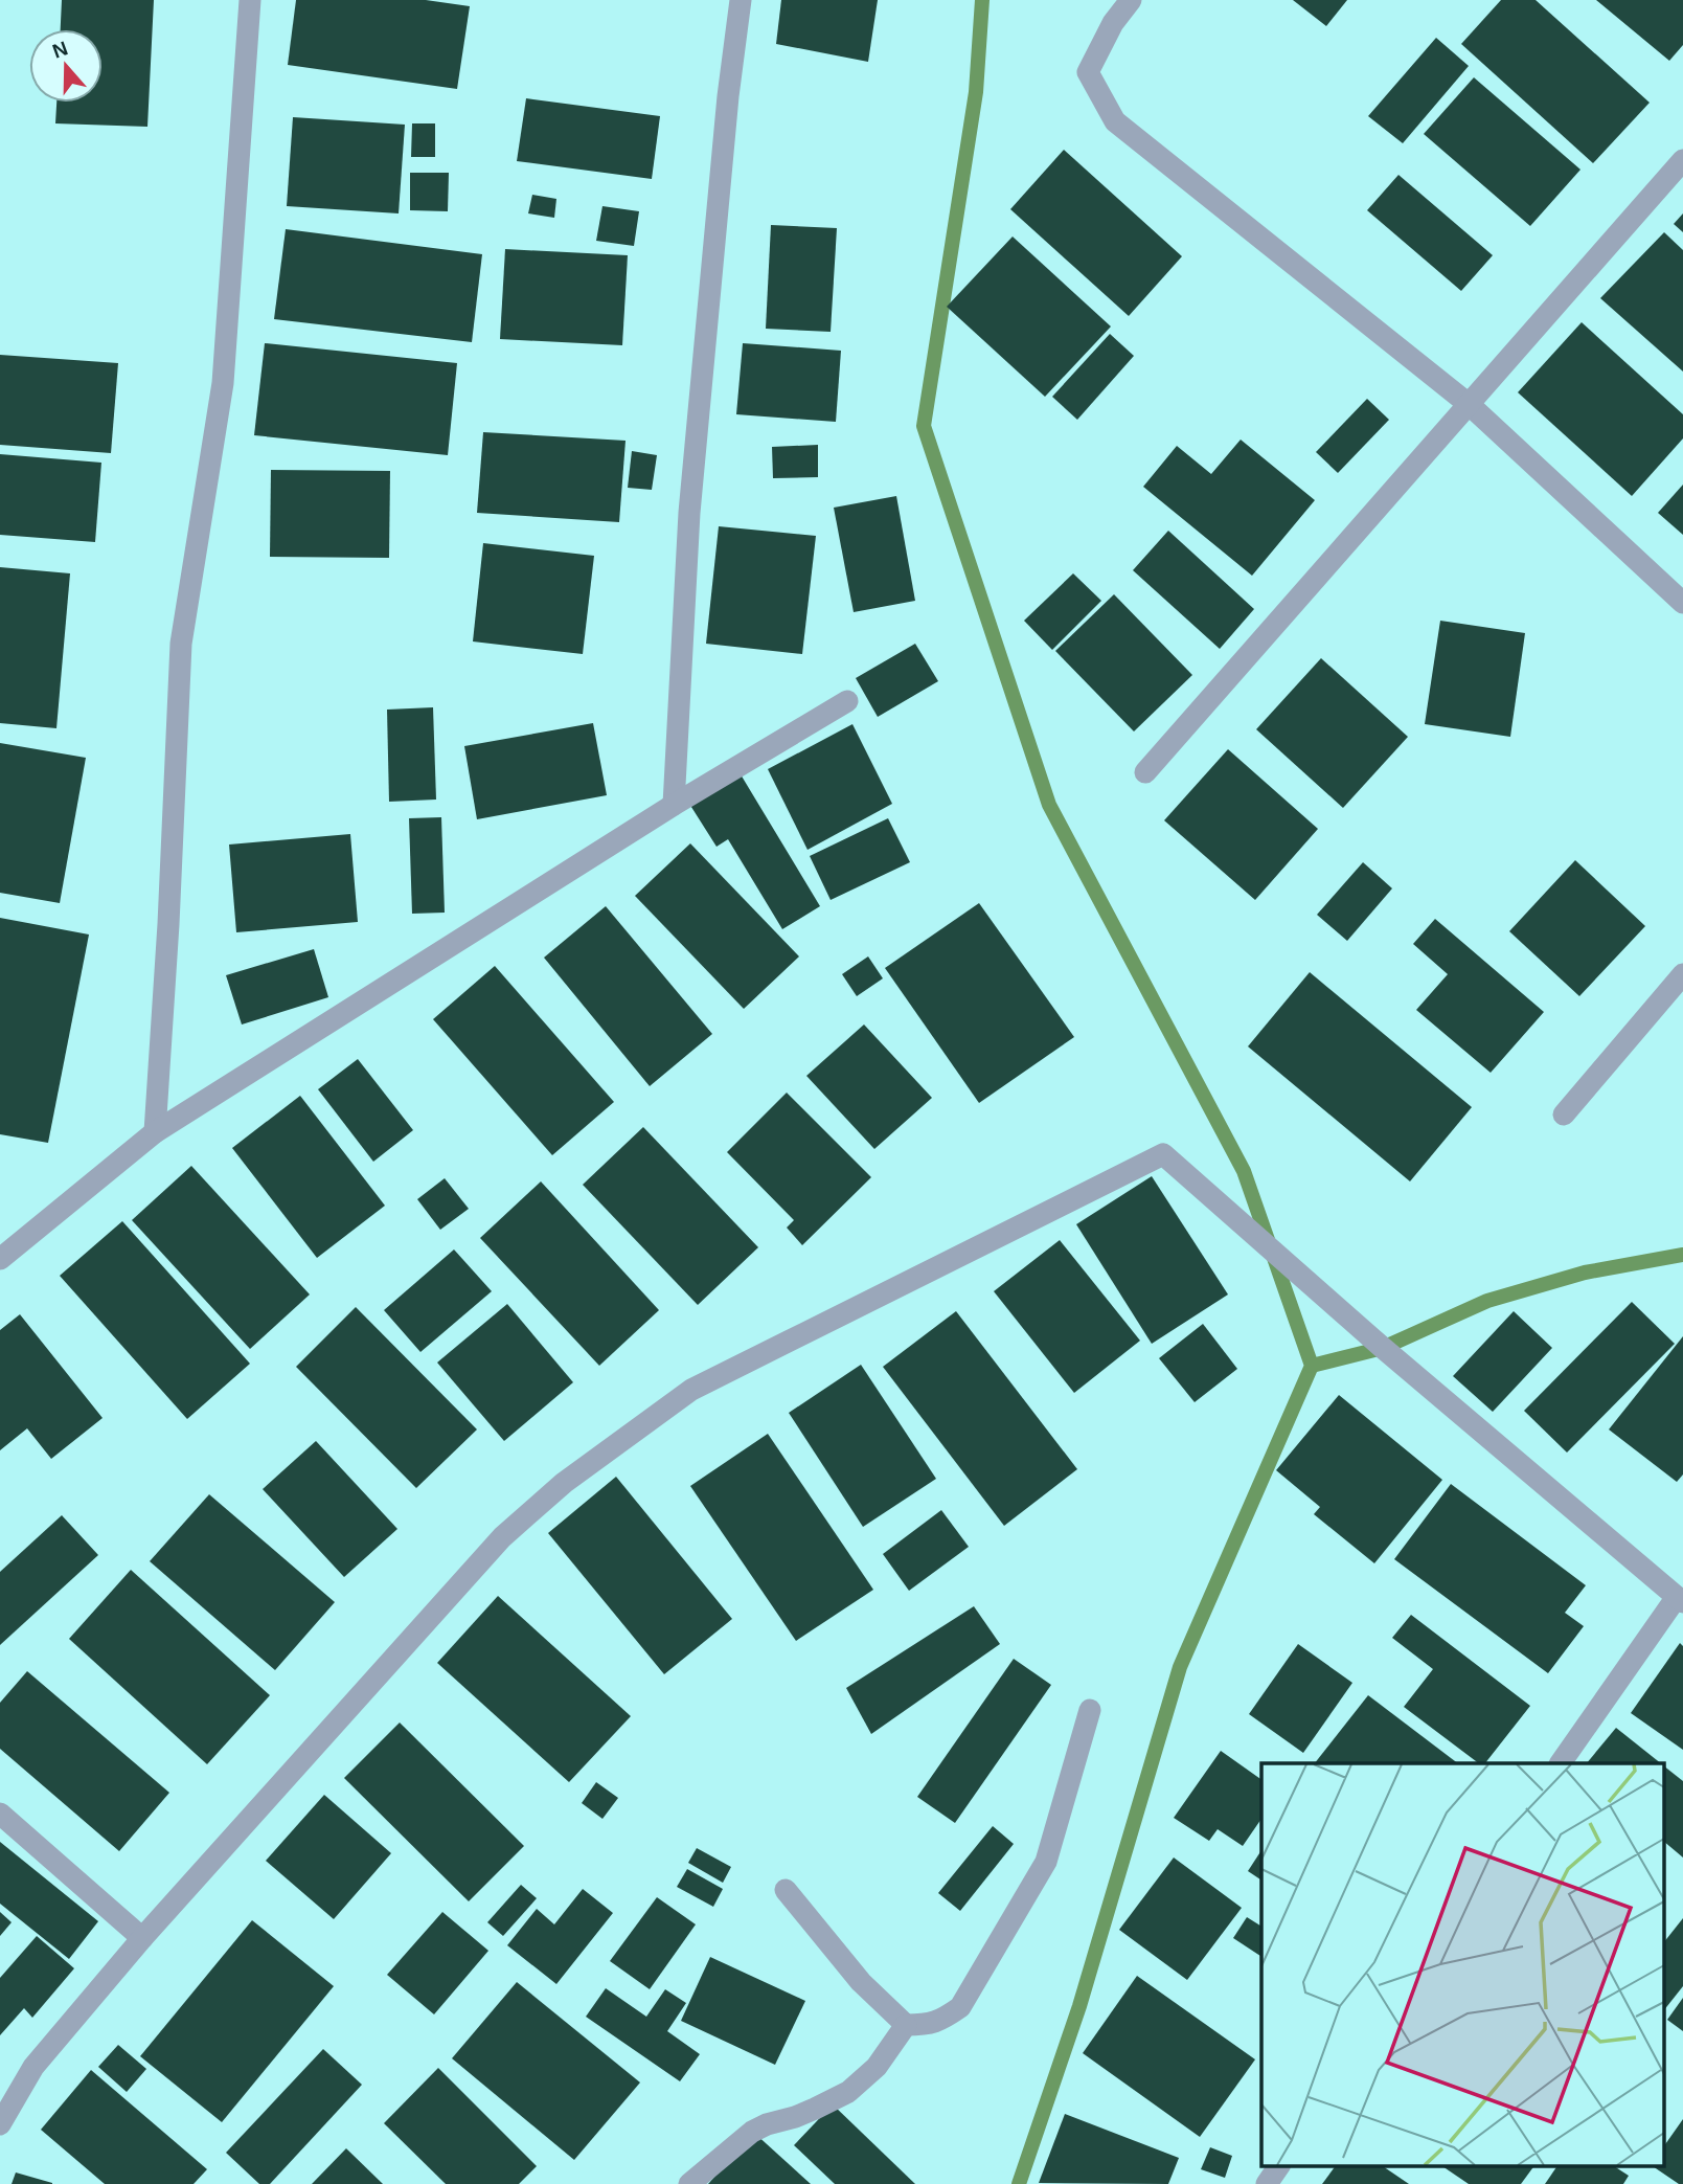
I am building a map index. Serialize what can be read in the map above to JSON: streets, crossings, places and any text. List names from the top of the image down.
{
  "north": "top"
}
